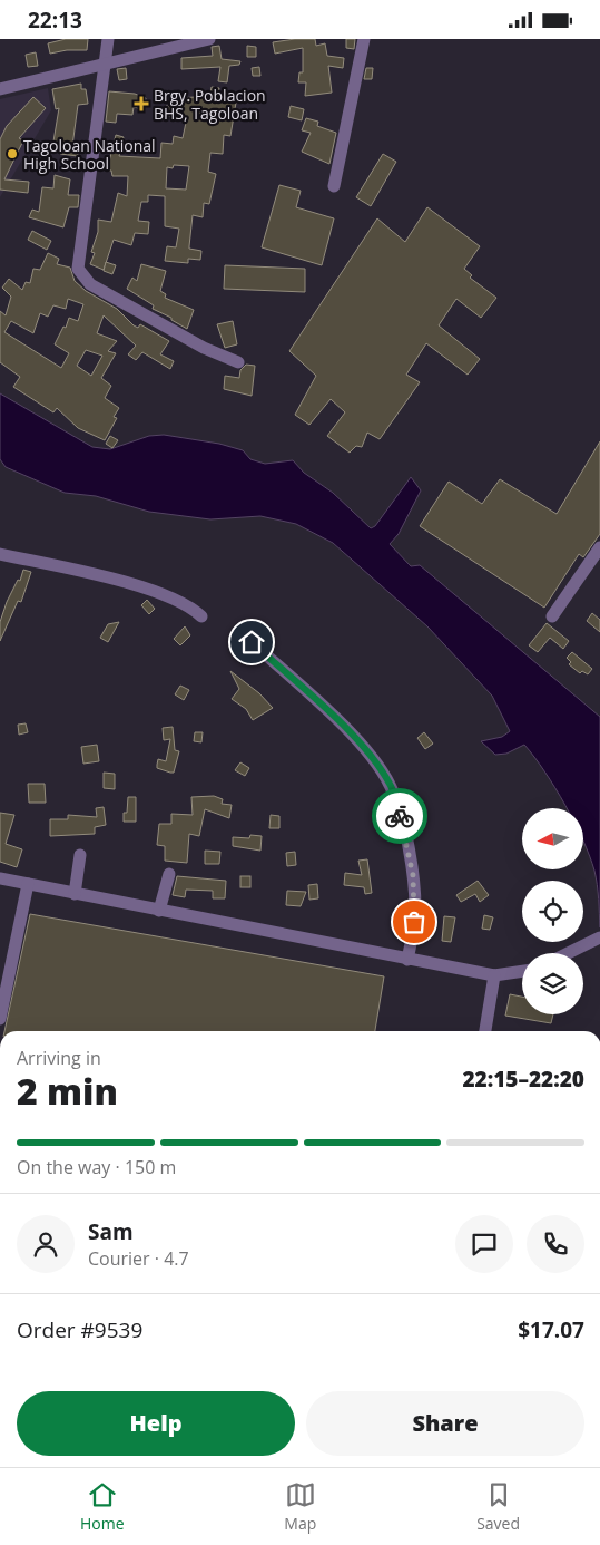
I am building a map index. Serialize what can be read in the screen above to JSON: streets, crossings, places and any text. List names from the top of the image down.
{
  "places": {
    "health": ["Brgy. Poblacion BHS, Tagoloan"],
    "other": ["Tagoloan National High School"]
  },
  "north": "left",
  "page": {
    "status": "22:13",
    "heading": ["2 min", "Arriving in", "22:15–22:20"],
    "panel": [
      "Sam",
      "Courier · 4.7",
      "Order #9539",
      "$17.07"
    ],
    "bar": "On the way · 150 m",
    "buttons": ["Help", "Share"],
    "tabs": ["Home", "Map", "Saved"]
  }
}
